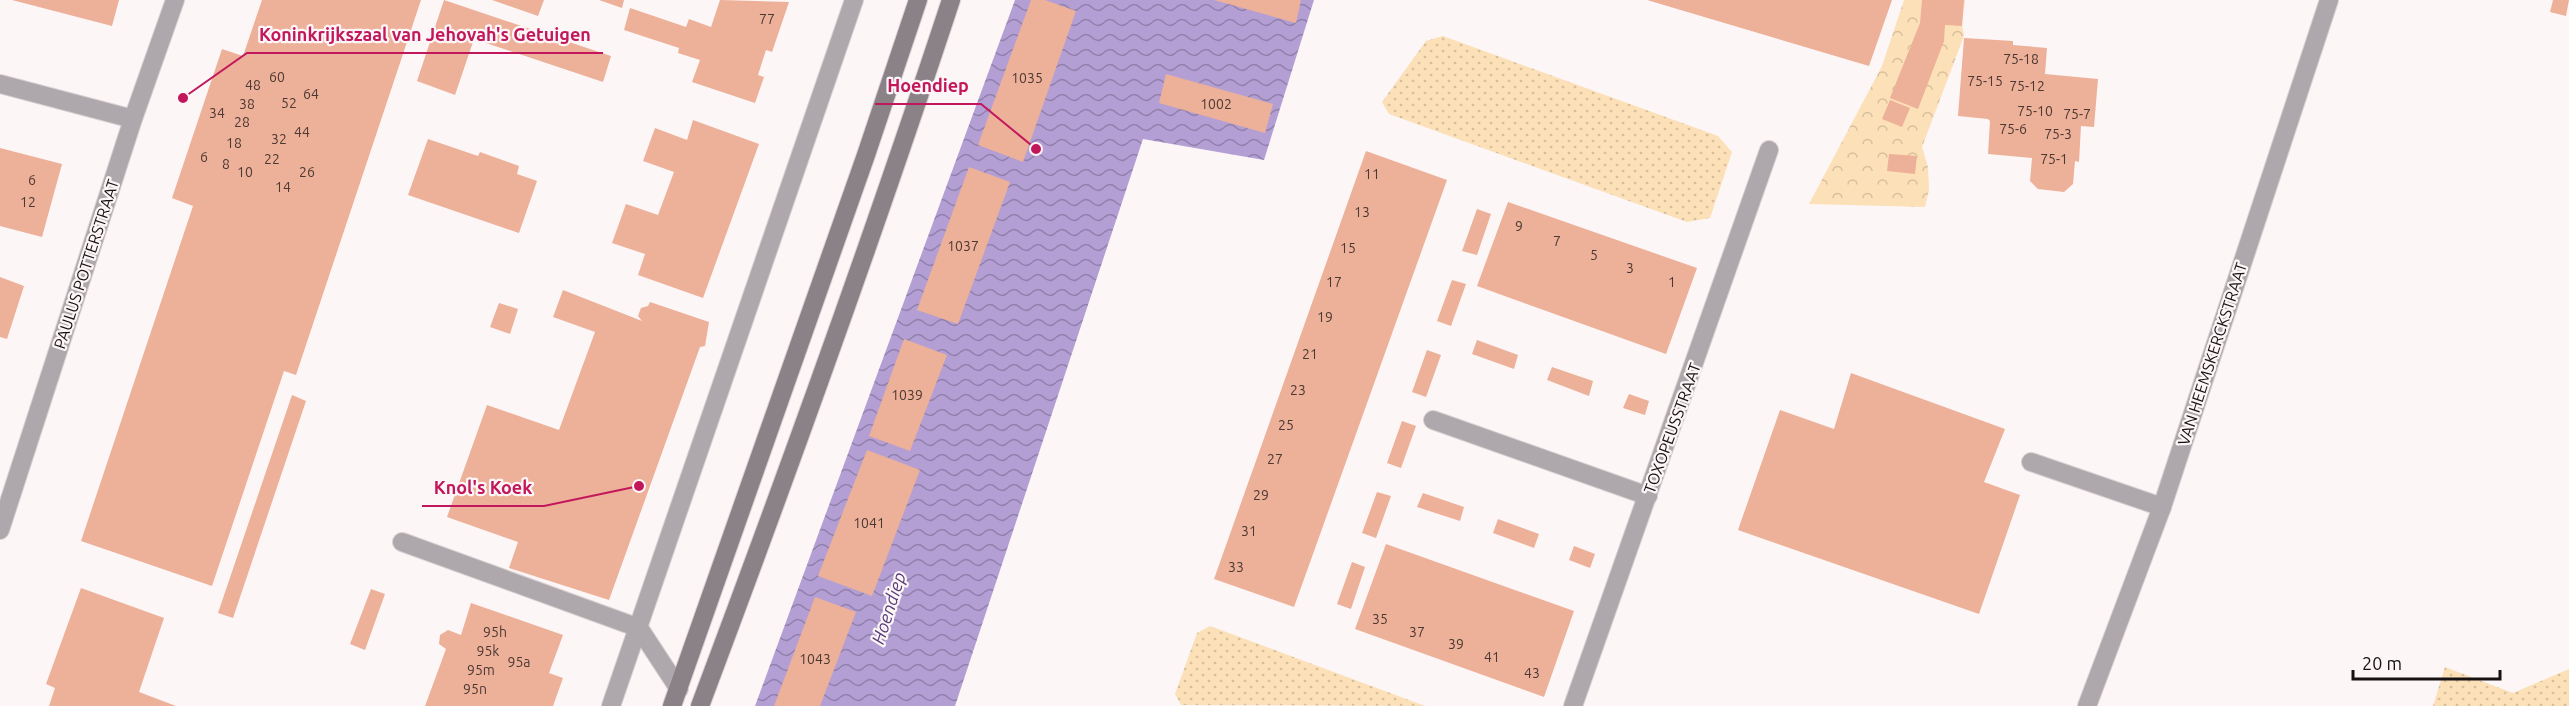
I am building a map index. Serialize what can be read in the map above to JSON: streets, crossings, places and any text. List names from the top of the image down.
{
  "streets": {
    "street": ["PAULUS POTTERSTRAAT", "VAN HEEMSKERCKSTRAAT", "TOXOPEUSSTRAAT"]
  },
  "water": ["Hoendiep"],
  "places": ["Koninkrijkszaal van Jehovah's Getuigen", "Hoendiep", "Knol's Koek"],
  "house_numbers": [
    "77",
    "75-18",
    "60",
    "1035",
    "75-15",
    "48",
    "75-12",
    "64",
    "52",
    "38",
    "1002",
    "75-10",
    "34",
    "75-7",
    "28",
    "75-6",
    "44",
    "75-3",
    "32",
    "18",
    "6",
    "22",
    "75-1",
    "8",
    "10",
    "26",
    "11",
    "6",
    "14",
    "12",
    "13",
    "9",
    "7",
    "1037",
    "15",
    "5",
    "3",
    "17",
    "1",
    "19",
    "21",
    "23",
    "1039",
    "25",
    "27",
    "29",
    "1041",
    "31",
    "33",
    "35",
    "95h",
    "37",
    "39",
    "95k",
    "41",
    "1043",
    "95a",
    "95m",
    "43",
    "95n"
  ],
  "scale_bar": "20 m"
}
